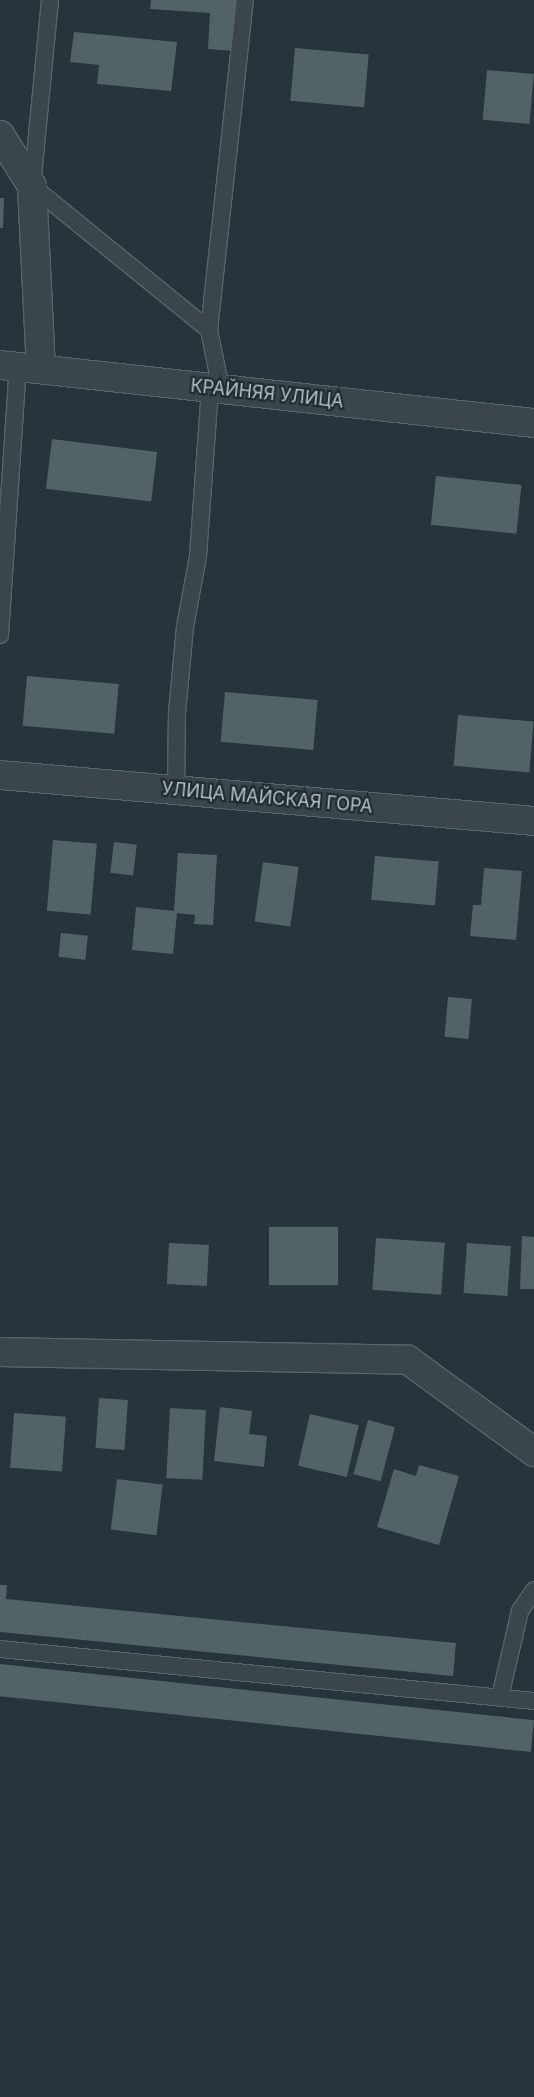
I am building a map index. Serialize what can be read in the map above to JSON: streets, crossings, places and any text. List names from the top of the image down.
{
  "streets": {
    "street": ["КРАЙНЯЯ УЛИЦА", "УЛИЦА МАЙСКАЯ ГОРА"]
  }
}
